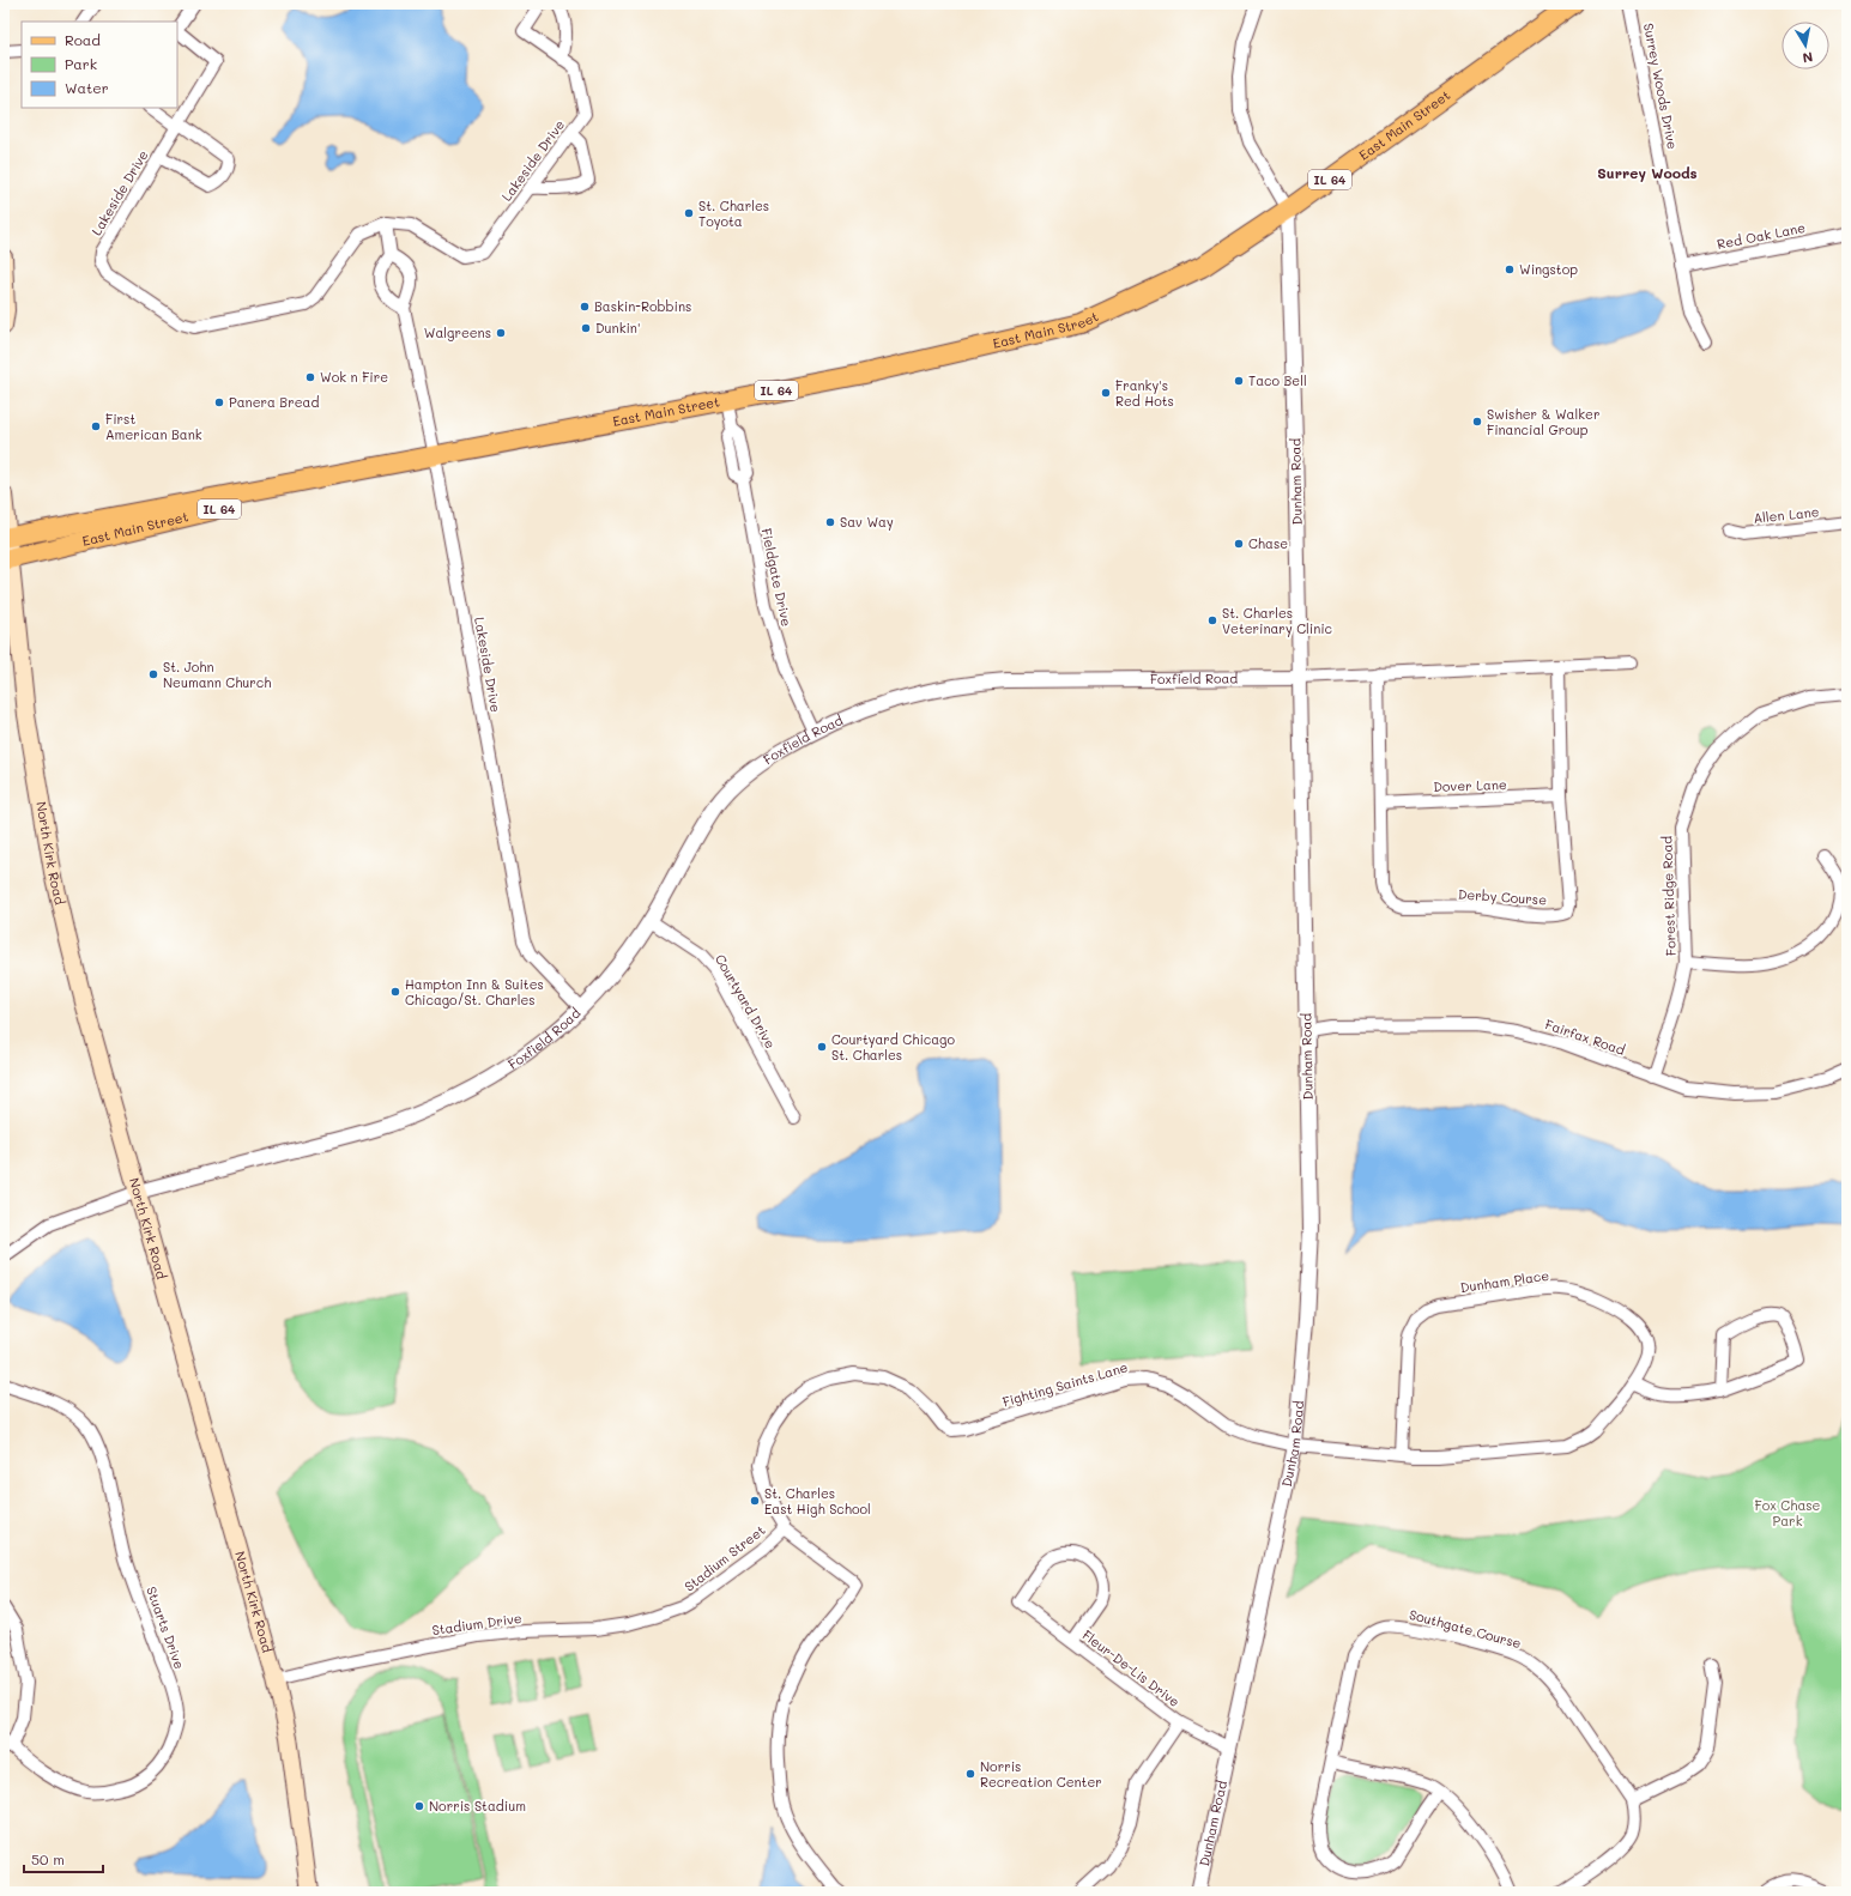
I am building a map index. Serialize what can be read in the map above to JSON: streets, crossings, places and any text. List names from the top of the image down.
{
  "streets": {
    "main road": ["East Main Street", "IL 64", "North Kirk Road"],
    "street": [
      "Surrey Woods Drive",
      "Lakeside Drive",
      "Red Oak Lane",
      "Dunham Road",
      "Allen Lane",
      "Fieldgate Drive",
      "Foxfield Road",
      "Dover Lane",
      "Forest Ridge Road",
      "Derby Course",
      "Courtyard Drive",
      "Fairfax Road",
      "Dunham Place",
      "Fighting Saints Lane",
      "Stadium Street",
      "Stadium Drive",
      "Stuarts Drive",
      "Southgate Course",
      "Fleur-De-Lis Drive"
    ]
  },
  "crossings": [
    ["Surrey Woods Drive", "Red Oak Lane"],
    ["East Main Street", "Lakeside Drive"],
    ["East Main Street", "Dunham Road"],
    ["East Main Street", "Fieldgate Drive"],
    ["East Main Street", "North Kirk Road"],
    ["Lakeside Drive", "Foxfield Road"],
    ["Dunham Road", "Foxfield Road"],
    ["Dunham Road", "Fairfax Road"],
    ["Dunham Road", "Dunham Place"],
    ["Dunham Road", "Fighting Saints Lane"],
    ["Dunham Road", "Fleur-De-Lis Drive"],
    ["Fieldgate Drive", "Foxfield Road"],
    ["Foxfield Road", "North Kirk Road"],
    ["Foxfield Road", "Derby Course"],
    ["Foxfield Road", "Courtyard Drive"],
    ["Dover Lane", "Derby Course"],
    ["North Kirk Road", "Stadium Drive"],
    ["Forest Ridge Road", "Fairfax Road"],
    ["Dunham Place", "Fighting Saints Lane"],
    ["Fighting Saints Lane", "Stadium Street"],
    ["Stadium Street", "Stadium Drive"]
  ],
  "districts": ["Surrey Woods"],
  "parks": ["Fox Chase Park"],
  "places": [
    "St. Charles Toyota",
    "Wingstop",
    "Baskin-Robbins",
    "Dunkin'",
    "Walgreens",
    "Wok n Fire",
    "Taco Bell",
    "Franky's Red Hots",
    "Panera Bread",
    "Swisher & Walker Financial Group",
    "First American Bank",
    "Sav Way",
    "Chase",
    "St. Charles Veterinary Clinic",
    "St. John Neumann Church",
    "Hampton Inn & Suites Chicago/St. Charles",
    "Courtyard Chicago St. Charles",
    "St. Charles East High School",
    "Norris Recreation Center",
    "Norris Stadium"
  ],
  "legend": ["Road", "Park", "Water"],
  "scale_bar": "50 m",
  "north": "bottom"
}
